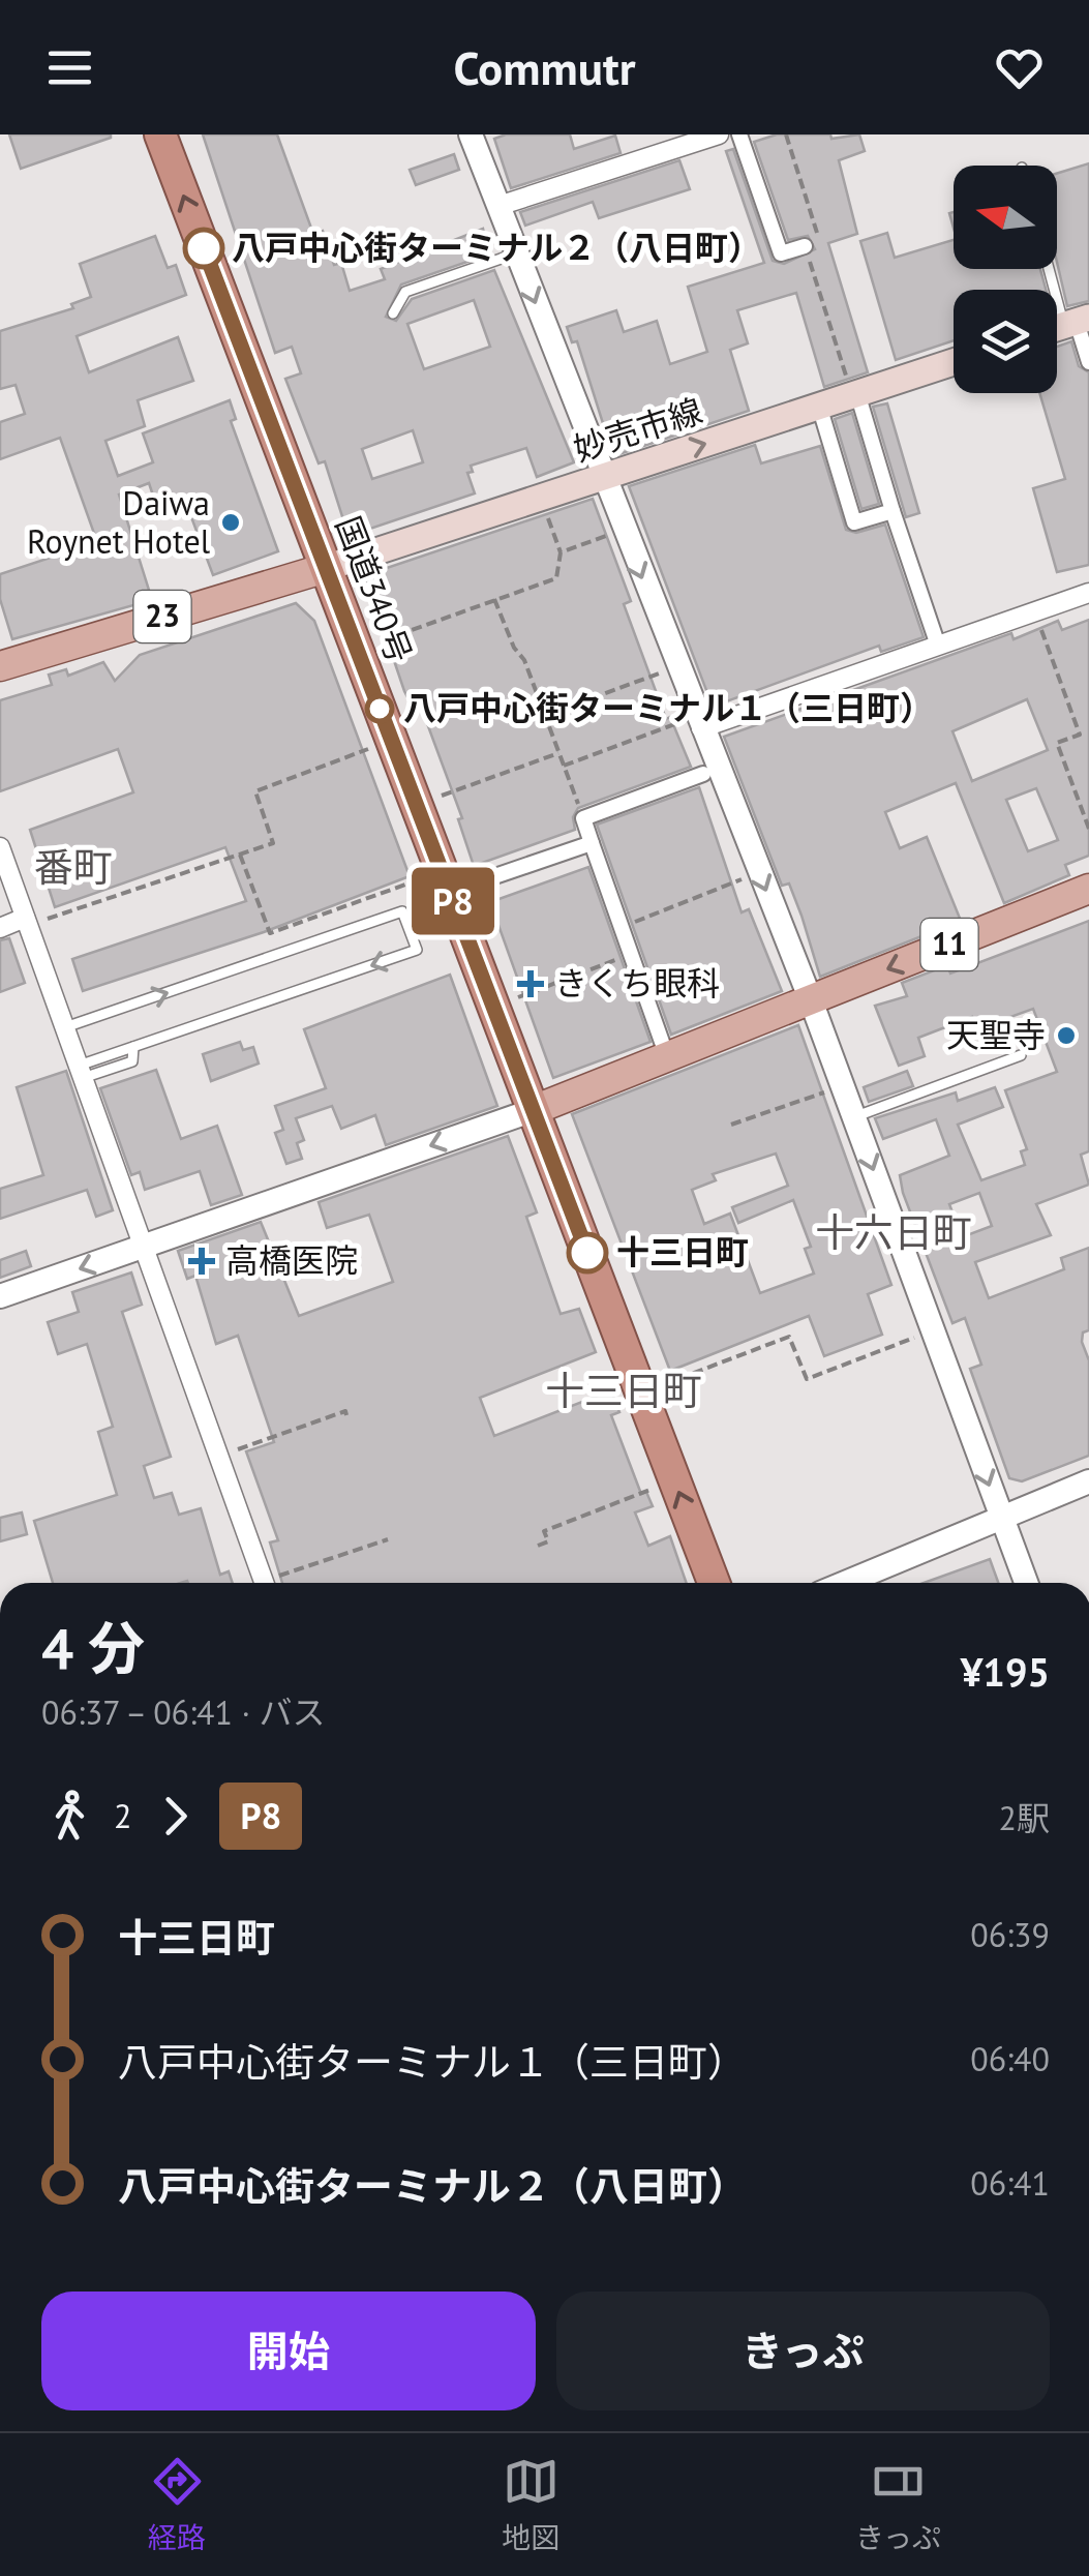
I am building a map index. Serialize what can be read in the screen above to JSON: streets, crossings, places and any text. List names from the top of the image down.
{
  "streets": {
    "highway": ["国道340号"],
    "main road": ["妙売市線", "23", "11"]
  },
  "crossings": [
    ["妙売市線", "国道340号"],
    ["妙売市線", "23"],
    ["国道340号", "23"],
    ["国道340号", "11"]
  ],
  "one_way": ["妙売市線", "国道340号"],
  "districts": ["番町", "十六日町", "十三日町"],
  "places": {
    "other": [
      "八戸中心街ターミナル２（八日町）",
      "Daiwa Roynet Hotel",
      "八戸中心街ターミナル１（三日町）",
      "天聖寺",
      "十三日町"
    ],
    "health": ["きくち眼科", "高橋医院"]
  },
  "lines": ["bus line P8"],
  "north": "left",
  "page": {
    "header": "Commutr",
    "on_map": "P8",
    "heading": ["4 分", "06:37 – 06:41 · バス", "¥195"],
    "legs": ["2", "P8", "2駅"],
    "list": [
      {
        "name": "十三日町",
        "value": "06:39"
      },
      {
        "name": "八戸中心街ターミナル１（三日町）",
        "value": "06:40"
      },
      {
        "name": "八戸中心街ターミナル２（八日町）",
        "value": "06:41"
      }
    ],
    "buttons": ["開始", "きっぷ"],
    "tabs": ["経路", "地図", "きっぷ"]
  }
}
